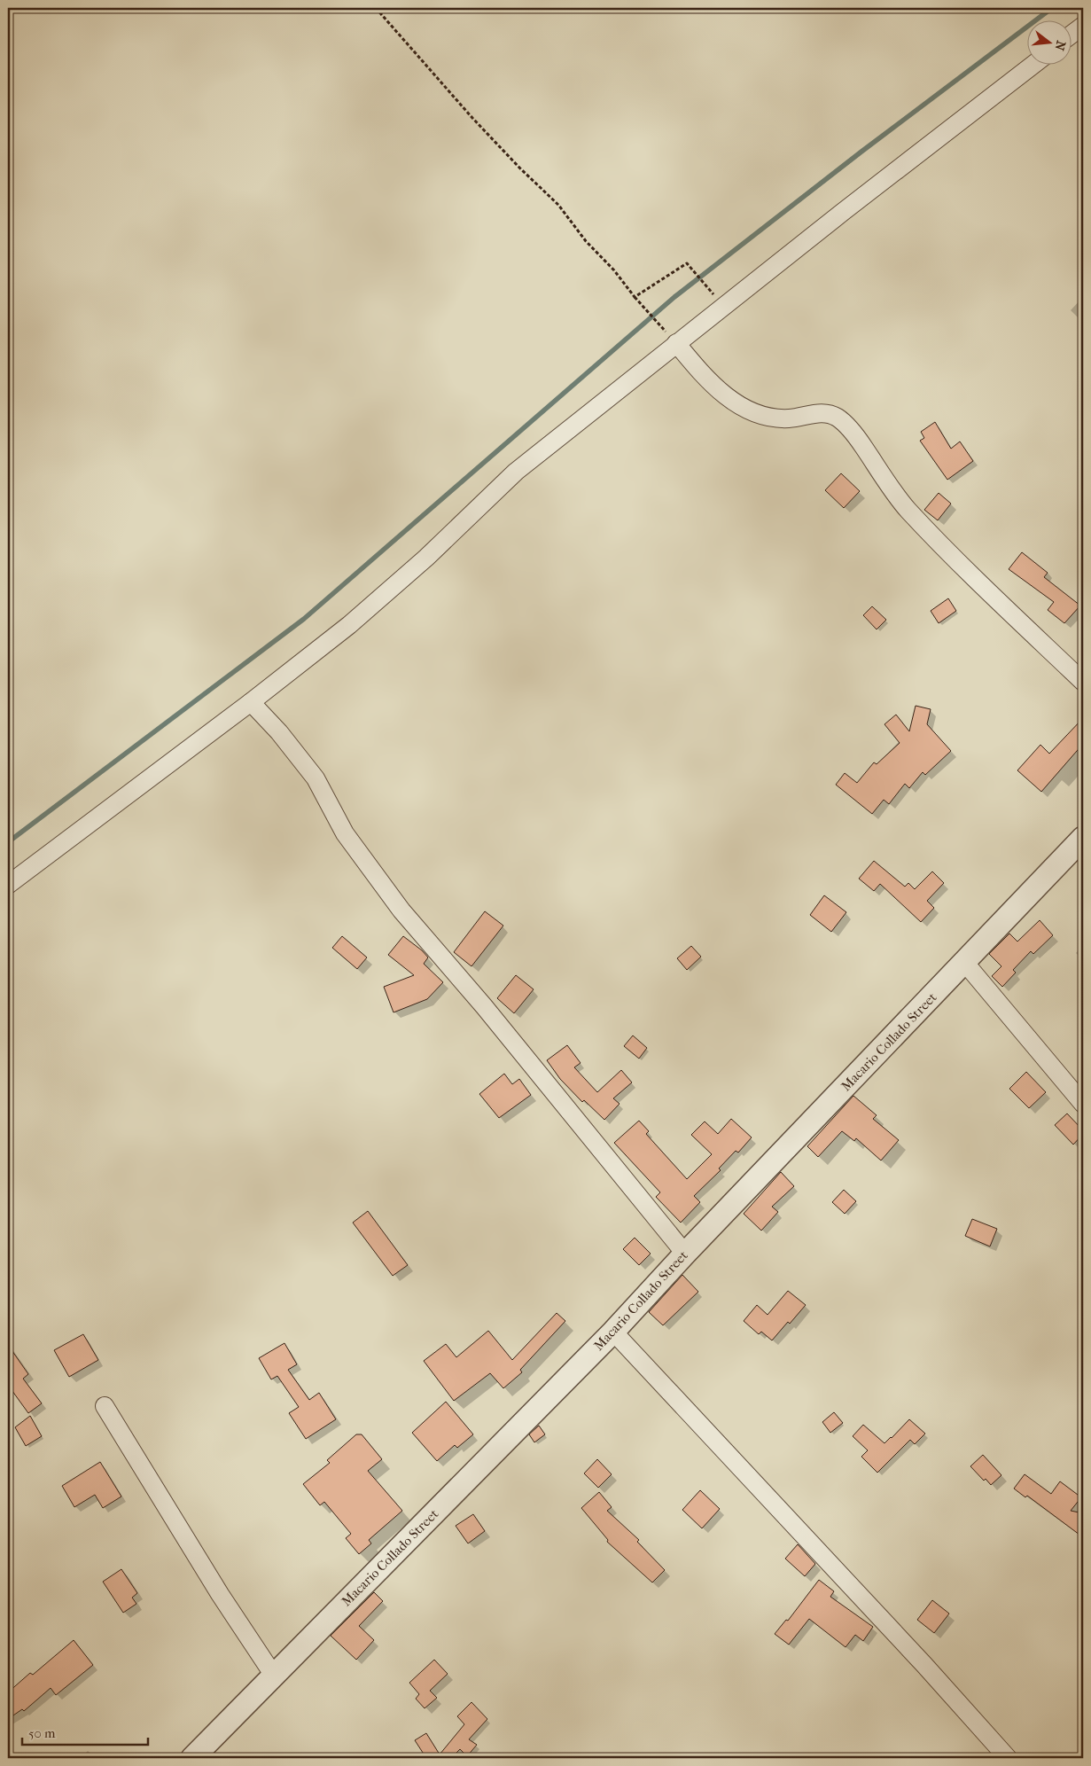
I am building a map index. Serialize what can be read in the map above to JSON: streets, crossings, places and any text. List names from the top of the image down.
{
  "streets": {
    "street": ["Macario Collado Street"]
  },
  "scale_bar": "50 m",
  "north": "right"
}
